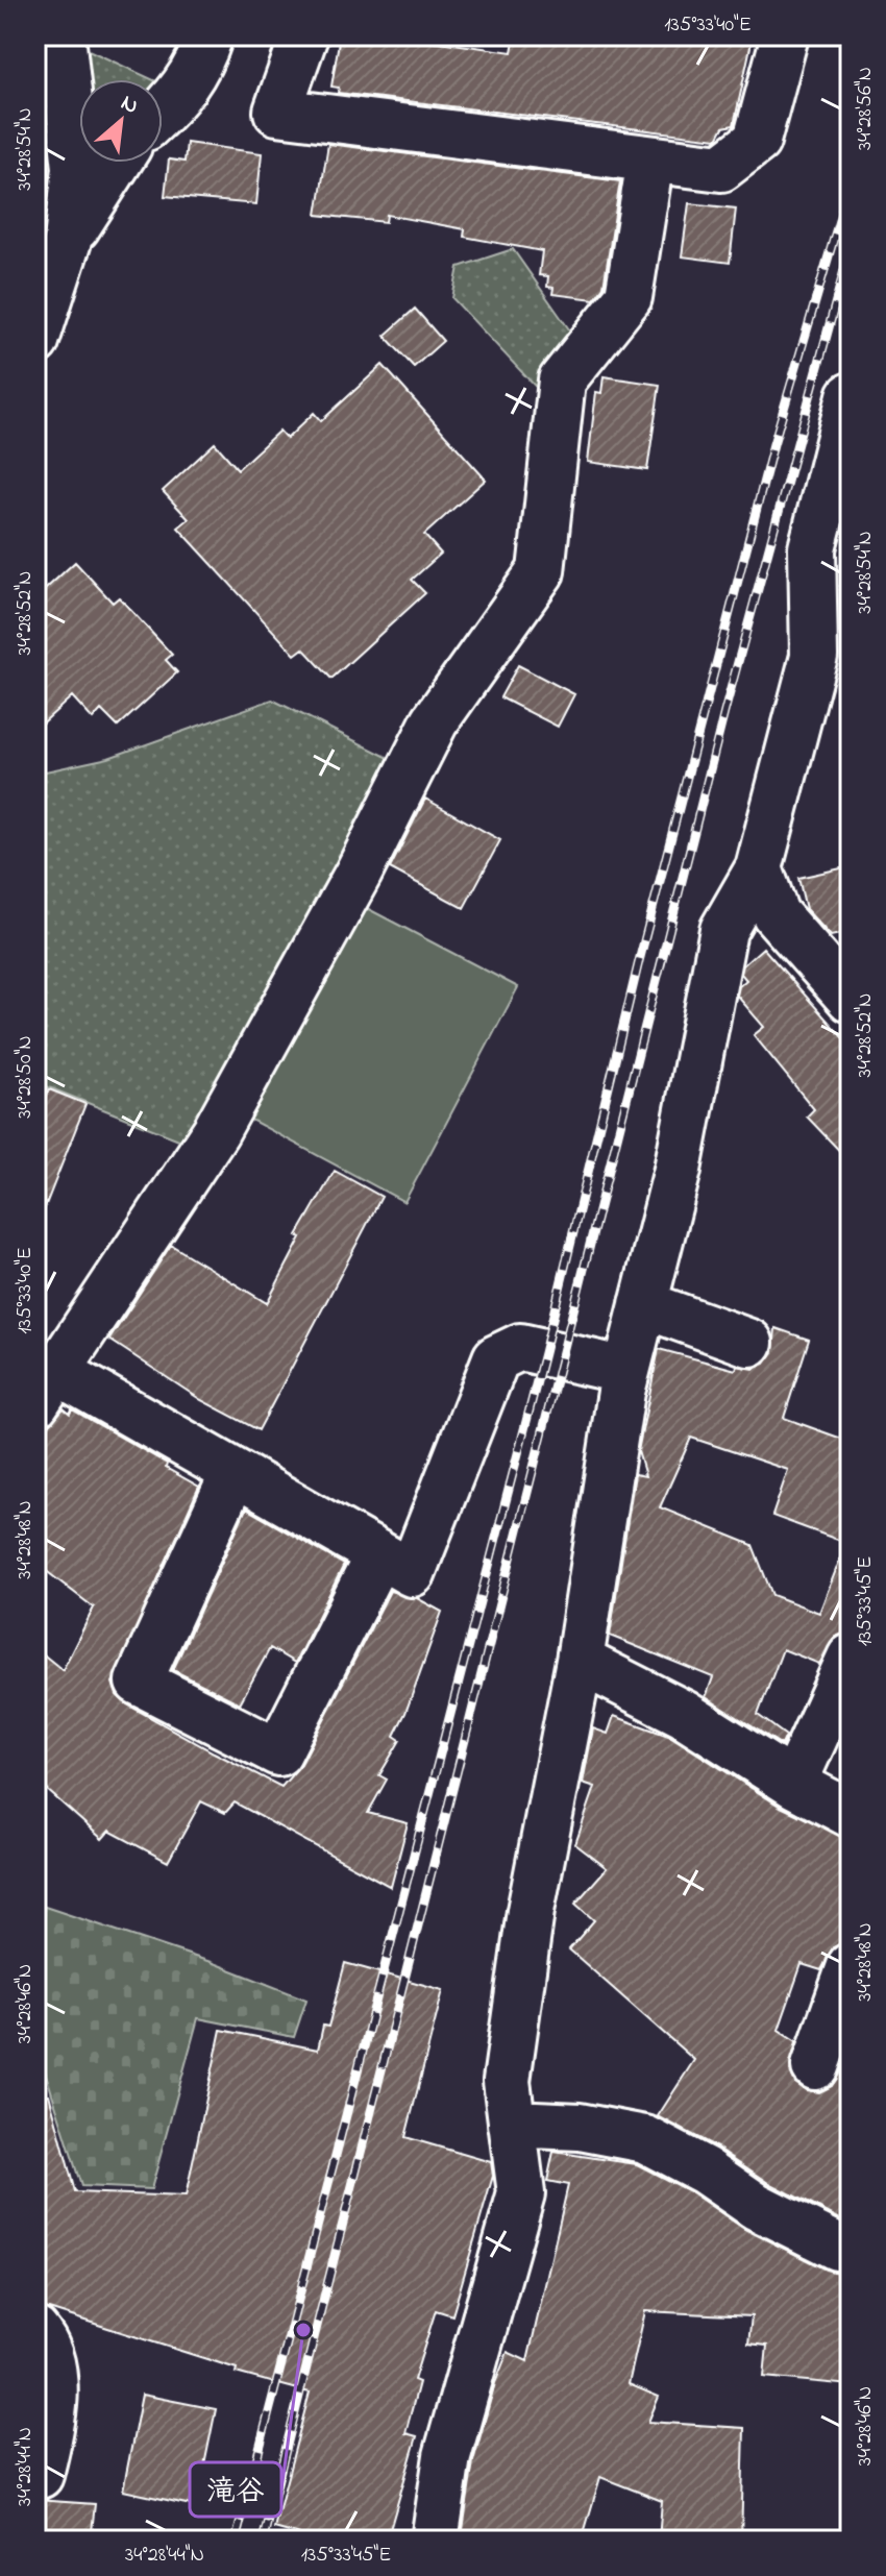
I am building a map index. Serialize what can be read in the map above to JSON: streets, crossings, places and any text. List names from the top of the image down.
{
  "places": ["滝谷"],
  "north": "top right",
  "coordinates": [
    "135°33'40\"E",
    "34°28'56\"N",
    "34°28'54\"N",
    "34°28'52\"N",
    "34°28'50\"N",
    "34°28'48\"N",
    "135°33'45\"E",
    "34°28'46\"N",
    "34°28'44\"N"
  ]
}
